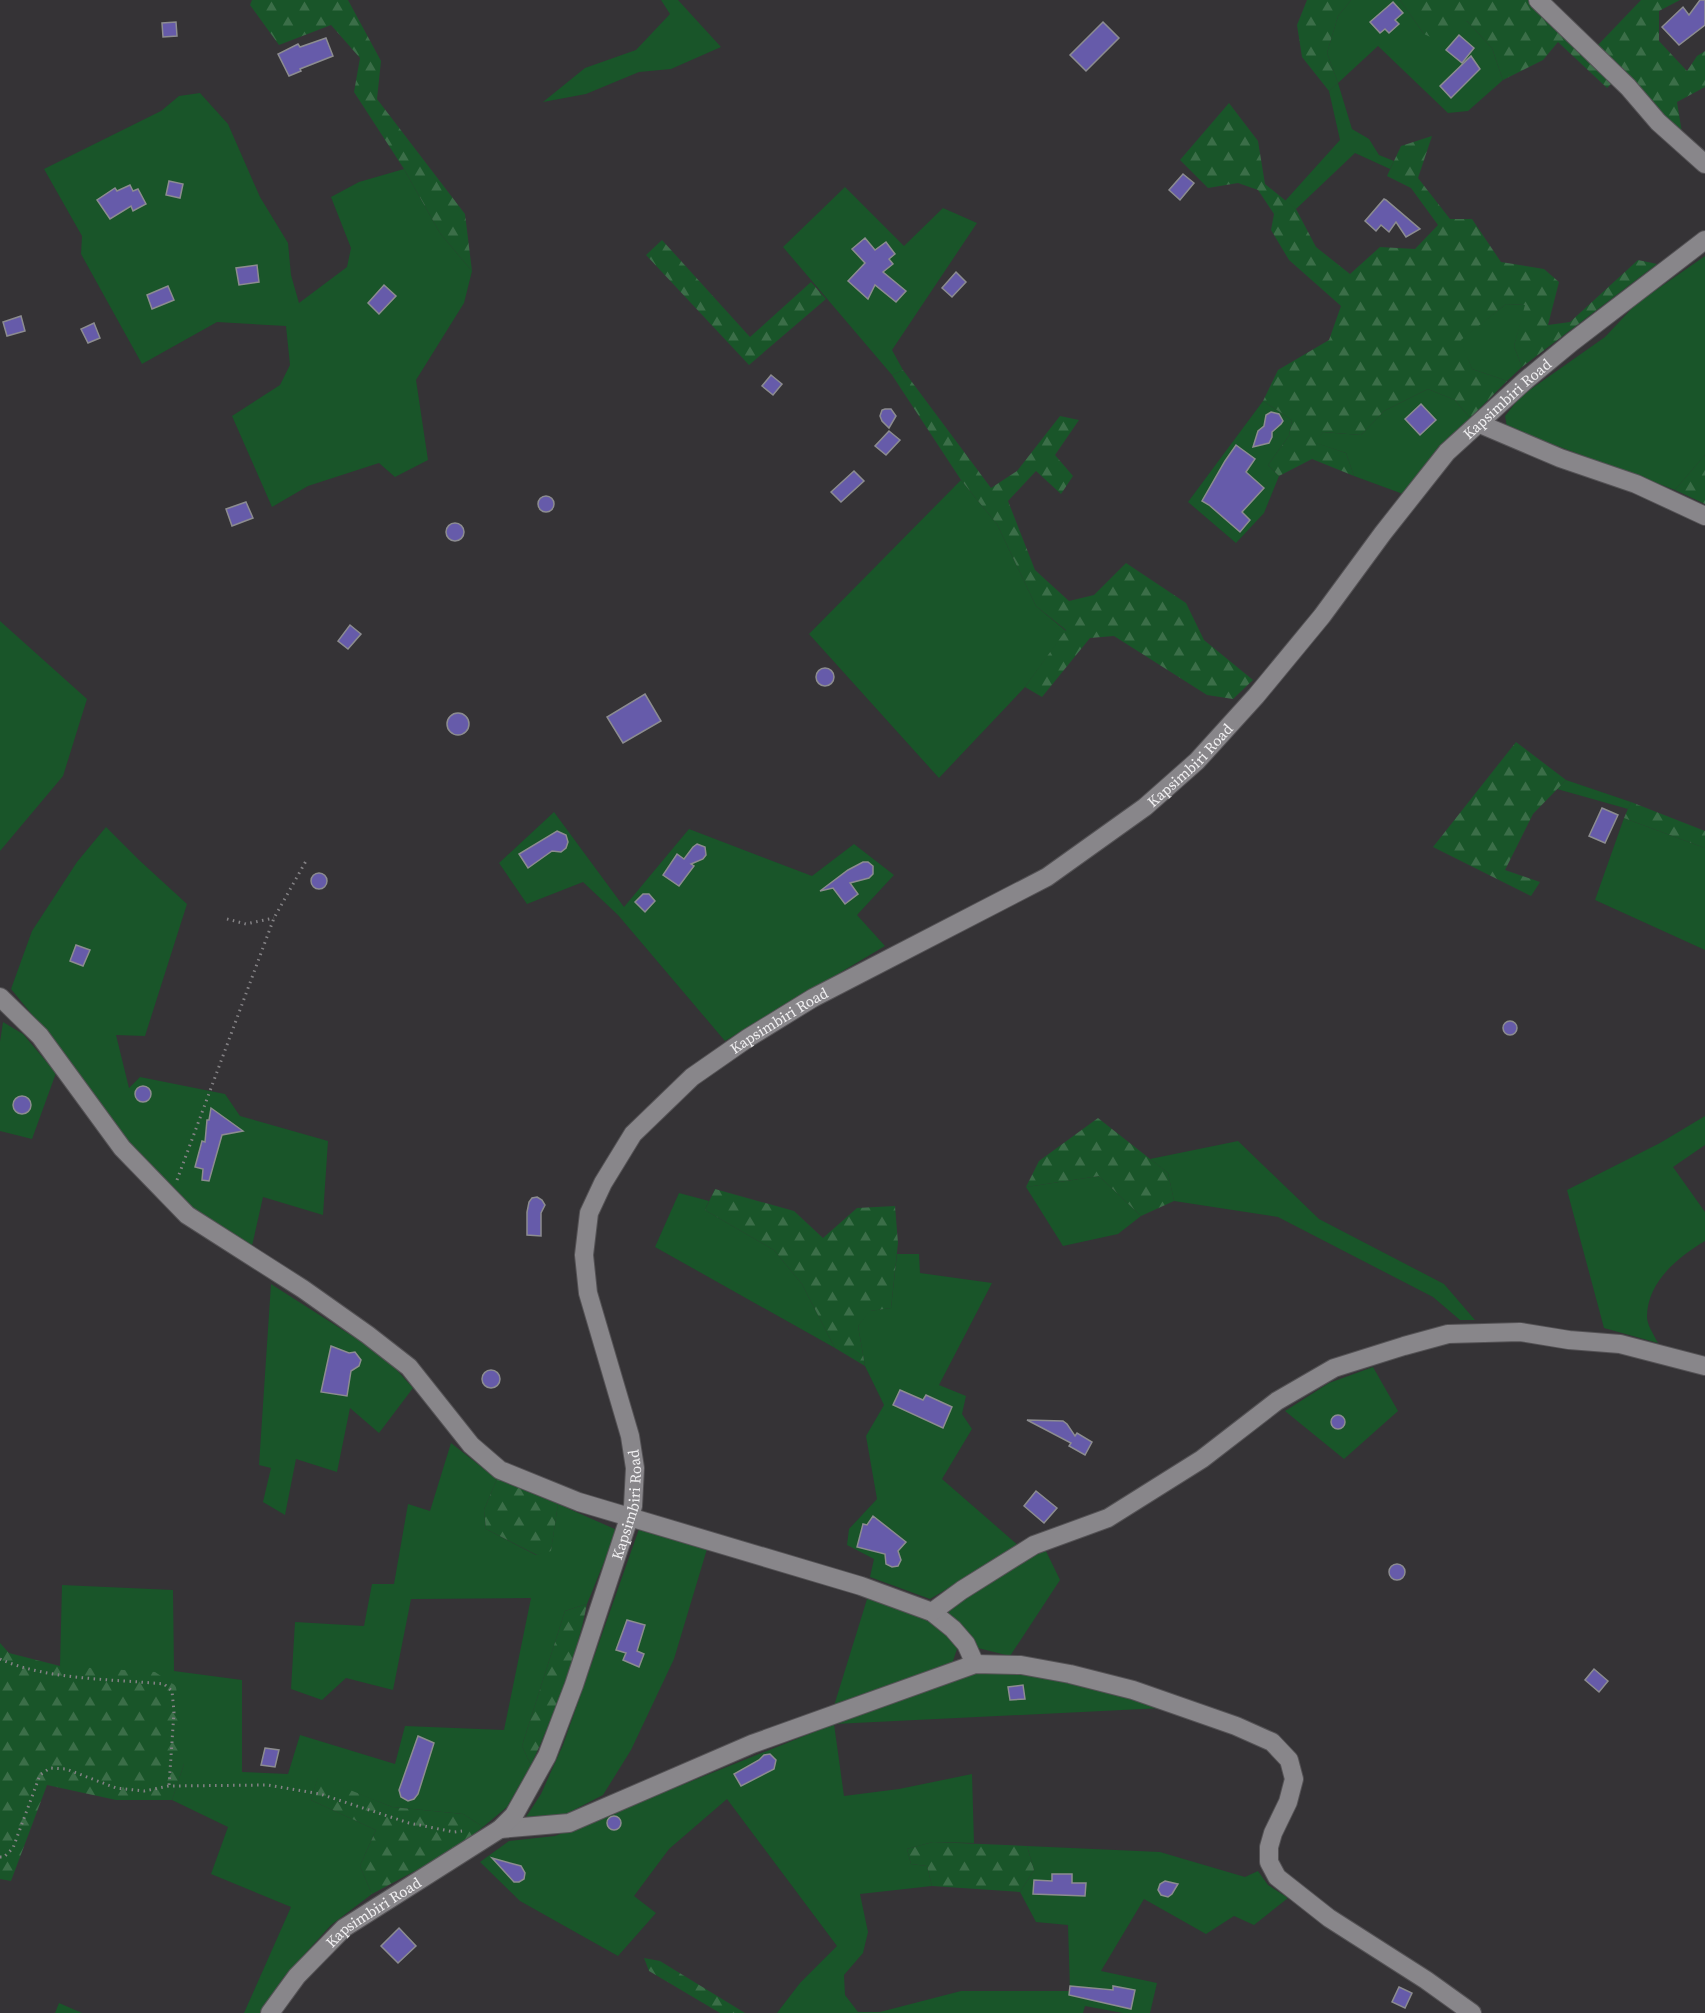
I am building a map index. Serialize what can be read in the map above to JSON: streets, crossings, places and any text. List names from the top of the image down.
{
  "streets": {
    "street": ["Kapsimbiri Road"]
  }
}
